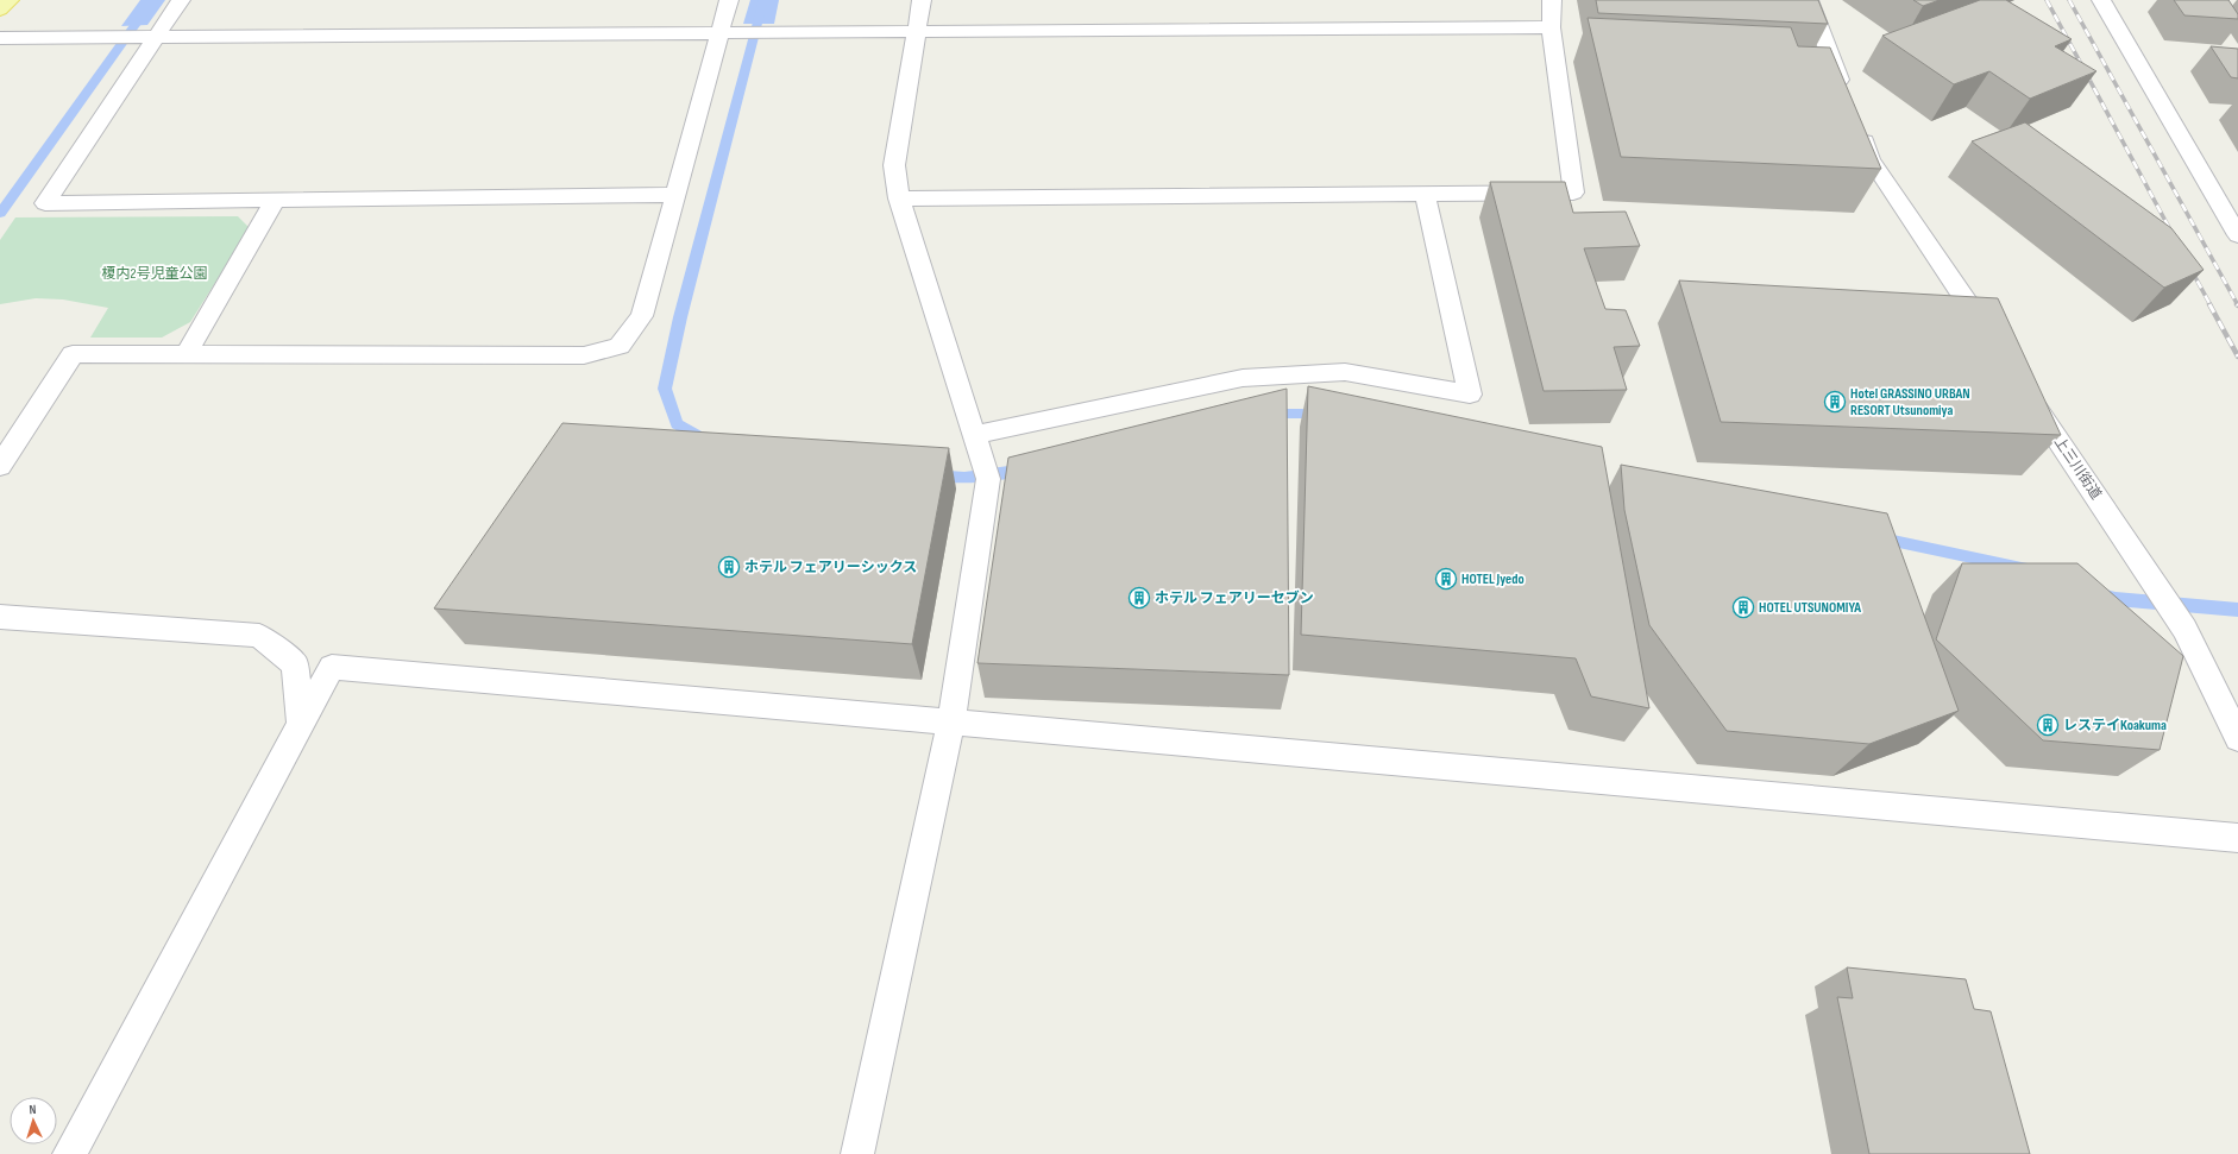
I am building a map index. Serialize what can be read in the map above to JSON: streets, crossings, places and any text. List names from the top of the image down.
{
  "streets": {
    "street": ["上三川街道"]
  },
  "parks": ["榎内2号児童公園"],
  "places": {
    "building": [
      "Hotel GRASSINO URBAN RESORT Utsunomiya",
      "ホテル フェアリーシックス",
      "HOTEL Jyedo",
      "ホテル フェアリーセブン",
      "HOTEL UTSUNOMIYA",
      "レステイKoakuma"
    ]
  },
  "north": "top"
}
